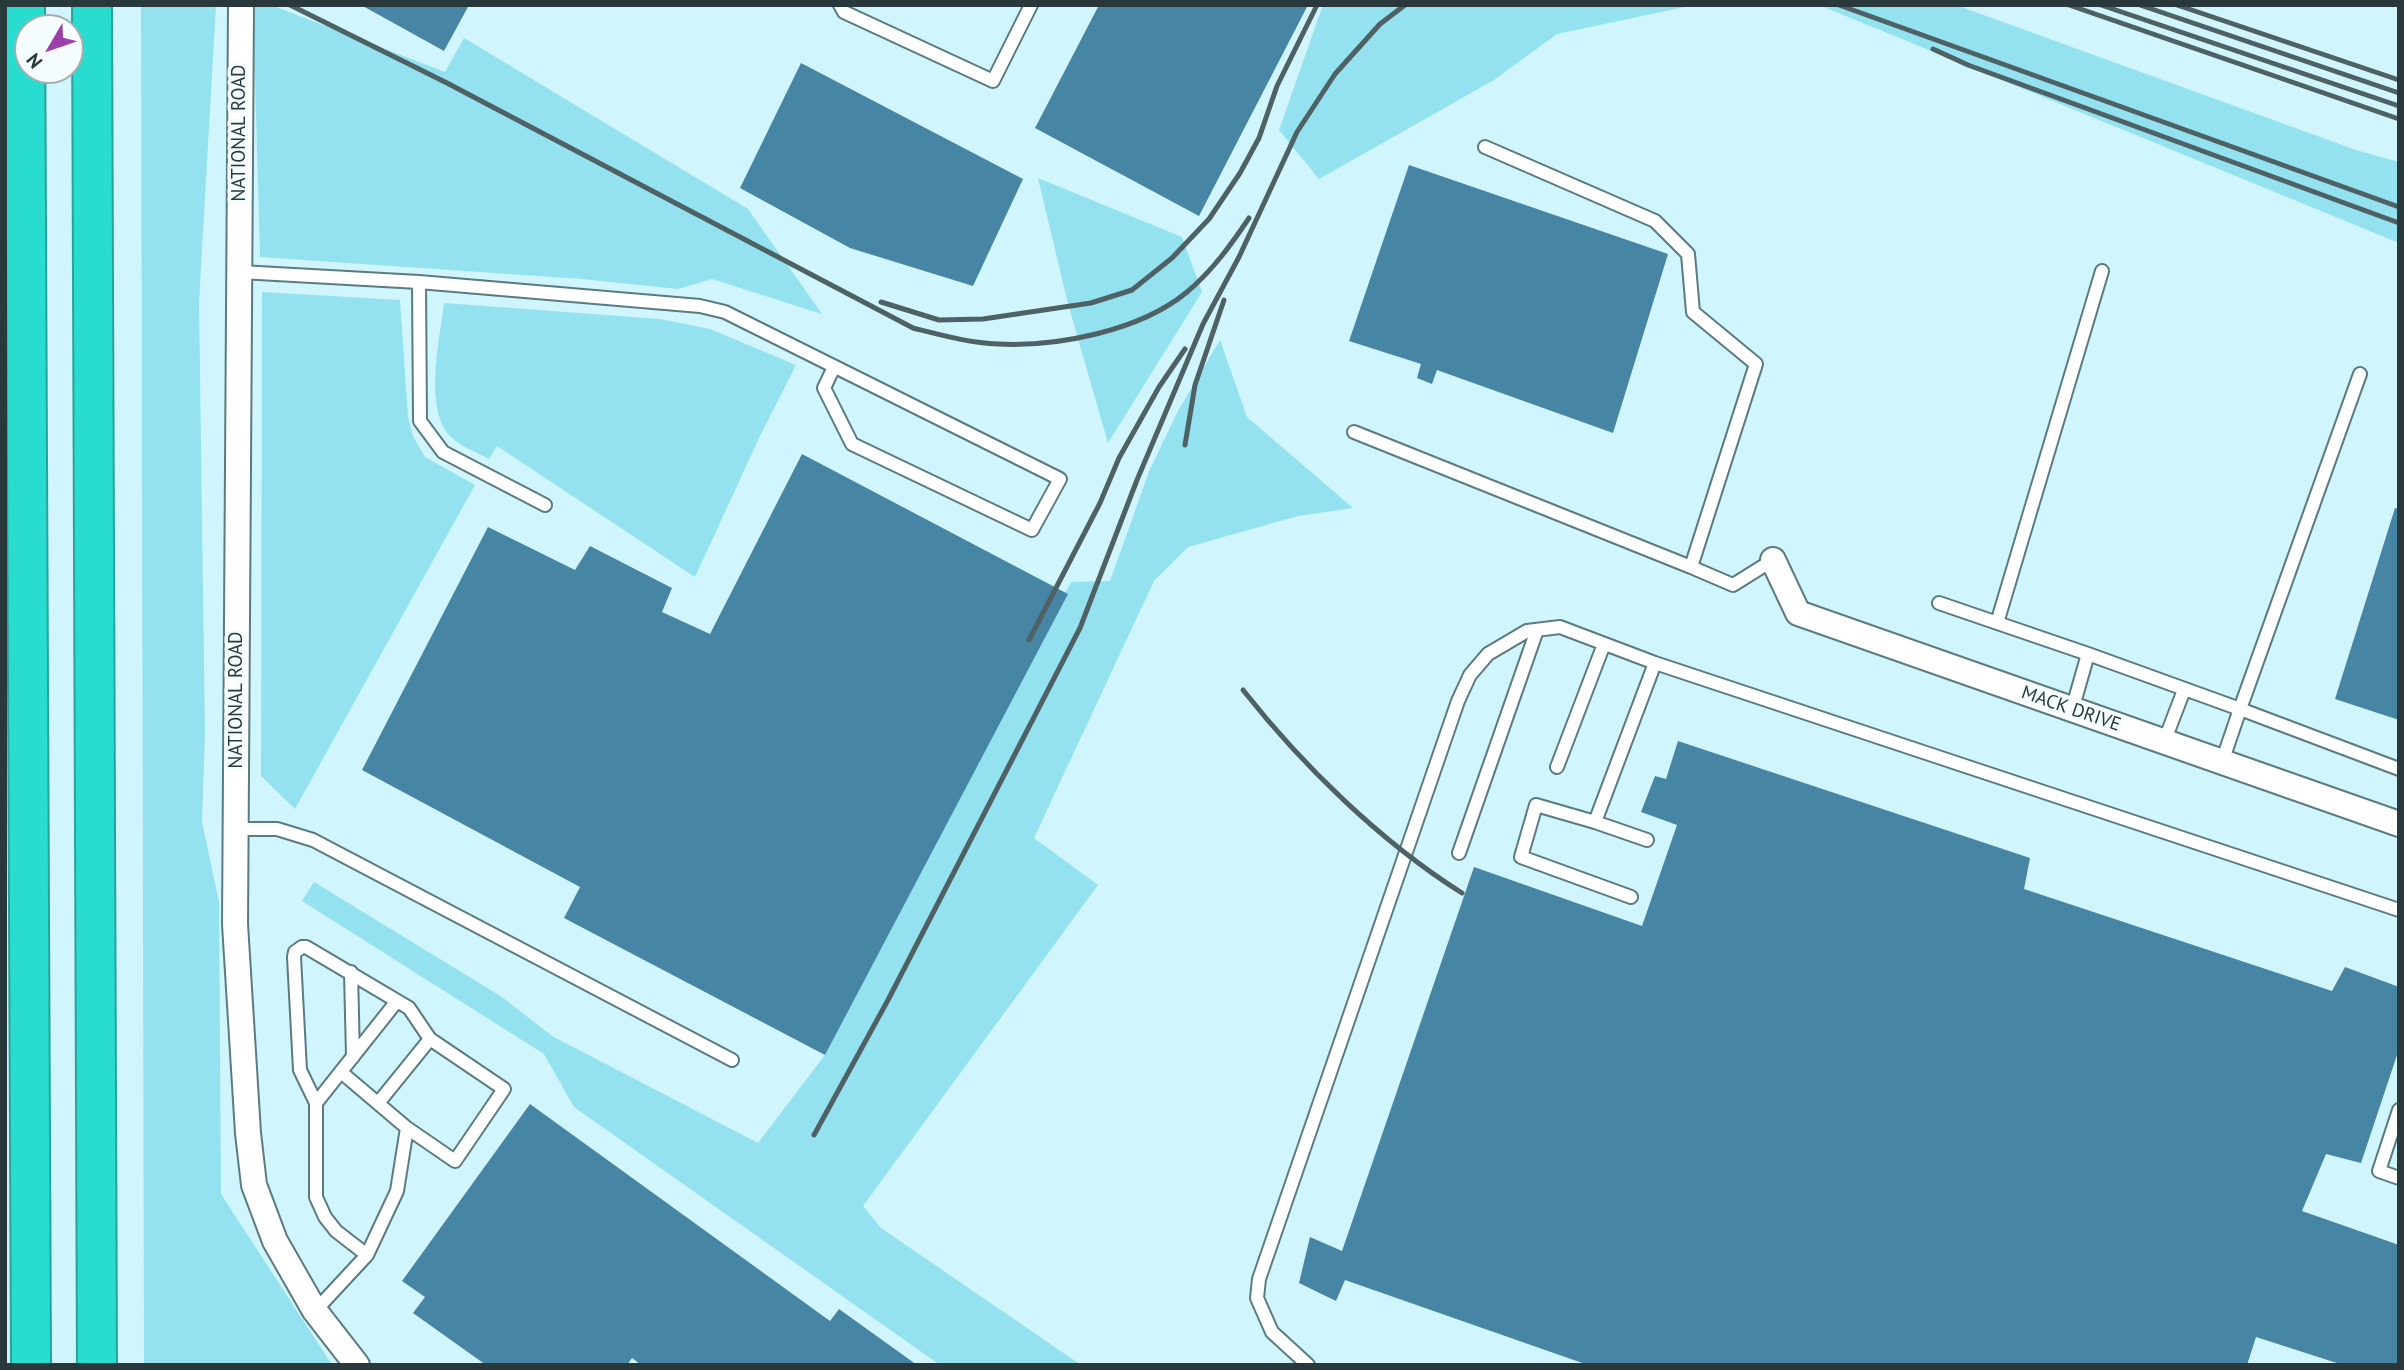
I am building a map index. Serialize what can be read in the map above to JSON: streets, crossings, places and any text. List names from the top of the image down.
{
  "streets": {
    "street": ["NATIONAL ROAD", "MACK DRIVE"]
  },
  "north": "bottom left"
}
